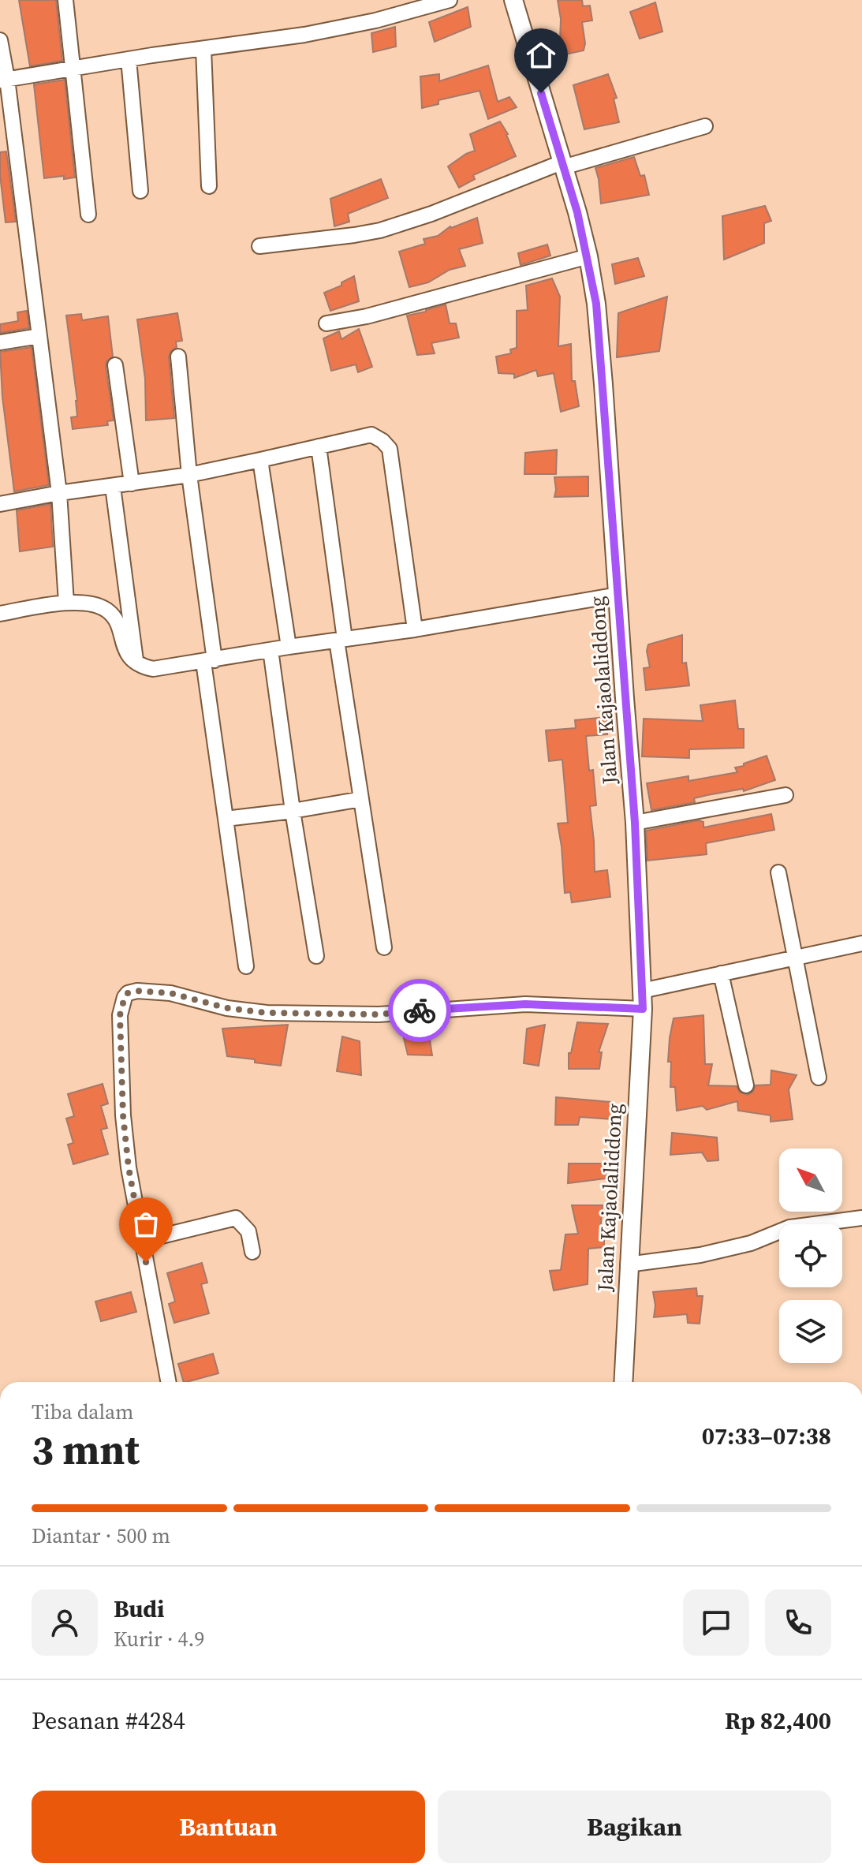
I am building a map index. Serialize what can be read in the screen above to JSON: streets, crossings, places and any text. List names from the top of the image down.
{
  "streets": {
    "street": ["Jalan Kajaolaliddong"]
  },
  "north": "top left",
  "page": {
    "heading": ["3 mnt", "Tiba dalam", "07:33–07:38"],
    "panel": [
      "Budi",
      "Kurir · 4.9",
      "Pesanan #4284",
      "Rp 82,400"
    ],
    "bar": "Diantar · 500 m",
    "buttons": ["Bantuan", "Bagikan"]
  }
}
